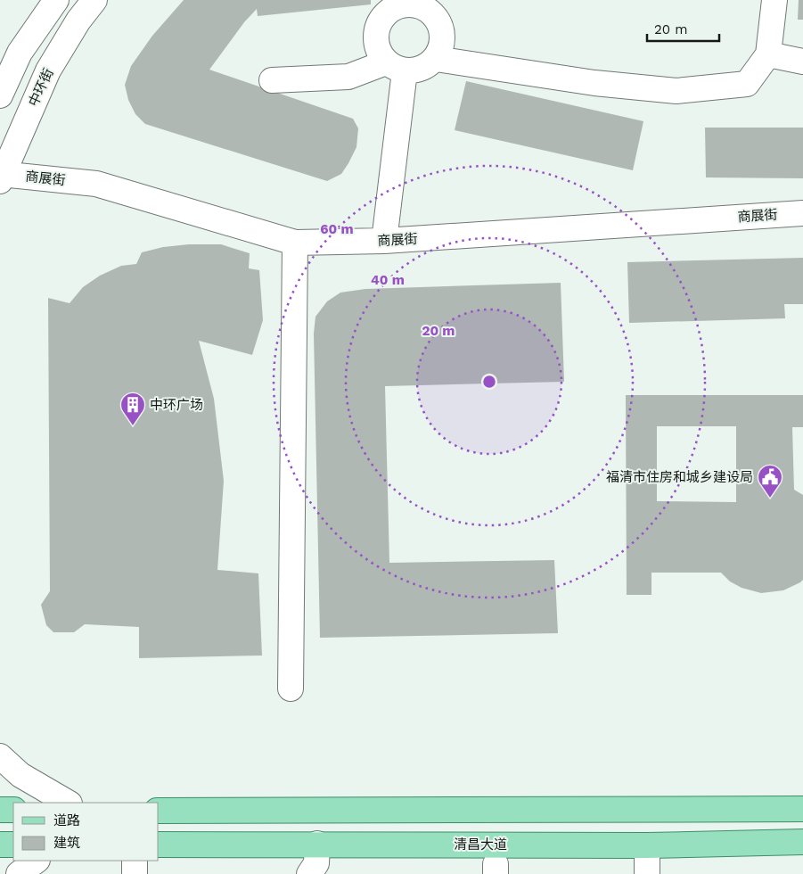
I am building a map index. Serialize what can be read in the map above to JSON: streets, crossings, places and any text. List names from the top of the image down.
{
  "streets": {
    "main road": ["清昌大道"],
    "street": ["中环街", "商展街"]
  },
  "crossings": [
    ["中环街", "商展街"]
  ],
  "places": {
    "building": ["中环广场"],
    "public building": ["福清市住房和城乡建设局"]
  },
  "legend": ["道路", "建筑"],
  "scale_bar": "20 m",
  "rings": ["60 m", "40 m", "20 m"]
}
